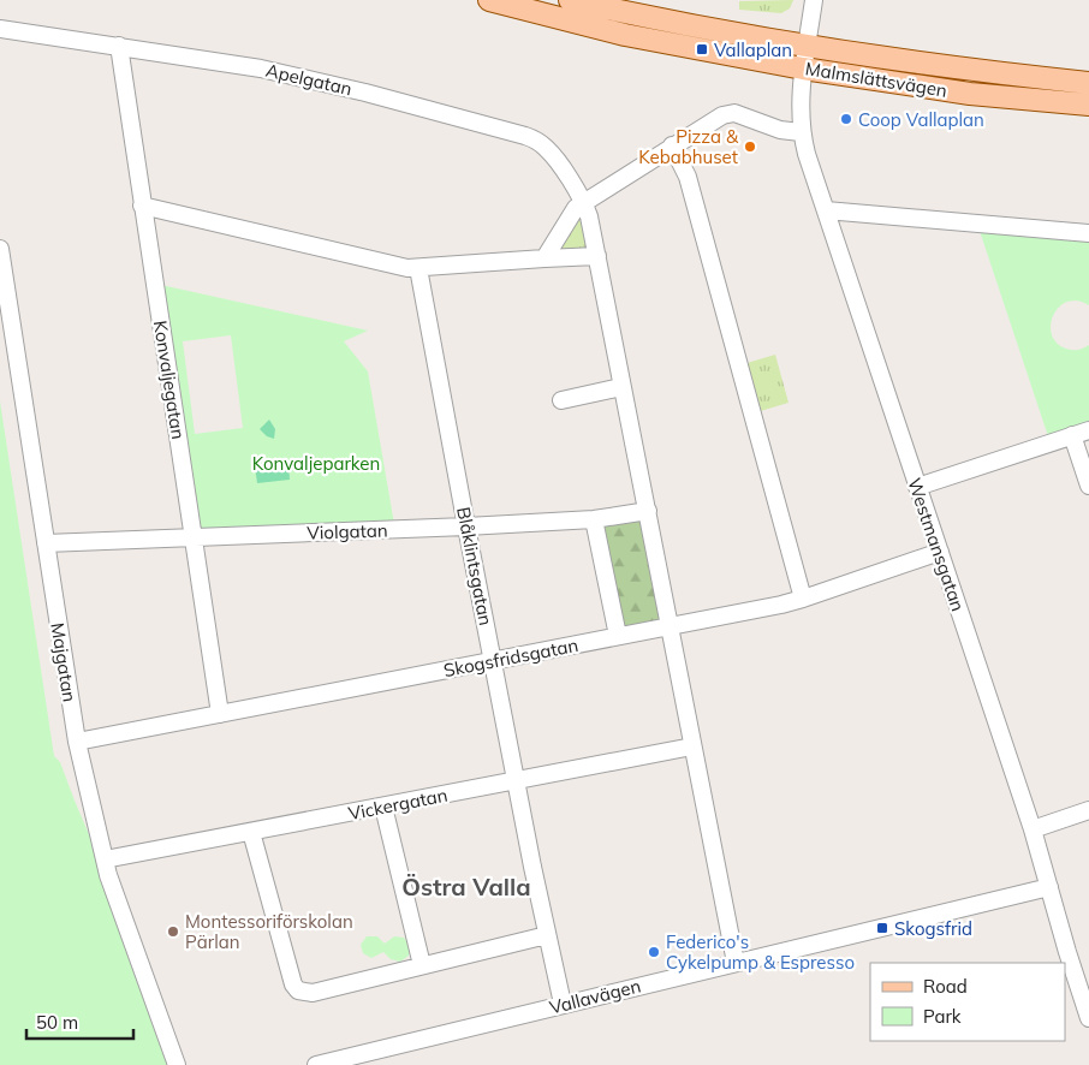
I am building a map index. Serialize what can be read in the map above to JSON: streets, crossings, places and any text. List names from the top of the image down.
{
  "streets": {
    "main road": ["Malmslättsvägen"],
    "street": [
      "Apelgatan",
      "Konvaljegatan",
      "Violgatan",
      "Westmansgatan",
      "Blåklintsgatan",
      "Skogsfridsgatan",
      "Majgatan",
      "Vickergatan",
      "Vallavägen"
    ]
  },
  "crossings": [
    ["Apelgatan", "Konvaljegatan"],
    ["Malmslättsvägen", "Westmansgatan"],
    ["Konvaljegatan", "Violgatan"],
    ["Konvaljegatan", "Skogsfridsgatan"],
    ["Violgatan", "Blåklintsgatan"],
    ["Violgatan", "Majgatan"],
    ["Westmansgatan", "Skogsfridsgatan"],
    ["Westmansgatan", "Vallavägen"],
    ["Blåklintsgatan", "Skogsfridsgatan"],
    ["Blåklintsgatan", "Vickergatan"],
    ["Blåklintsgatan", "Vallavägen"],
    ["Skogsfridsgatan", "Majgatan"],
    ["Majgatan", "Vickergatan"]
  ],
  "districts": ["Östra Valla"],
  "parks": ["Konvaljeparken"],
  "places": {
    "transit": ["Vallaplan", "Skogsfrid"],
    "other": [
      "Coop Vallaplan",
      "Pizza & Kebabhuset",
      "Montessoriförskolan Pärlan",
      "Federico's Cykelpump & Espresso"
    ]
  },
  "legend": ["Road", "Park"],
  "scale_bar": "50 m"
}
